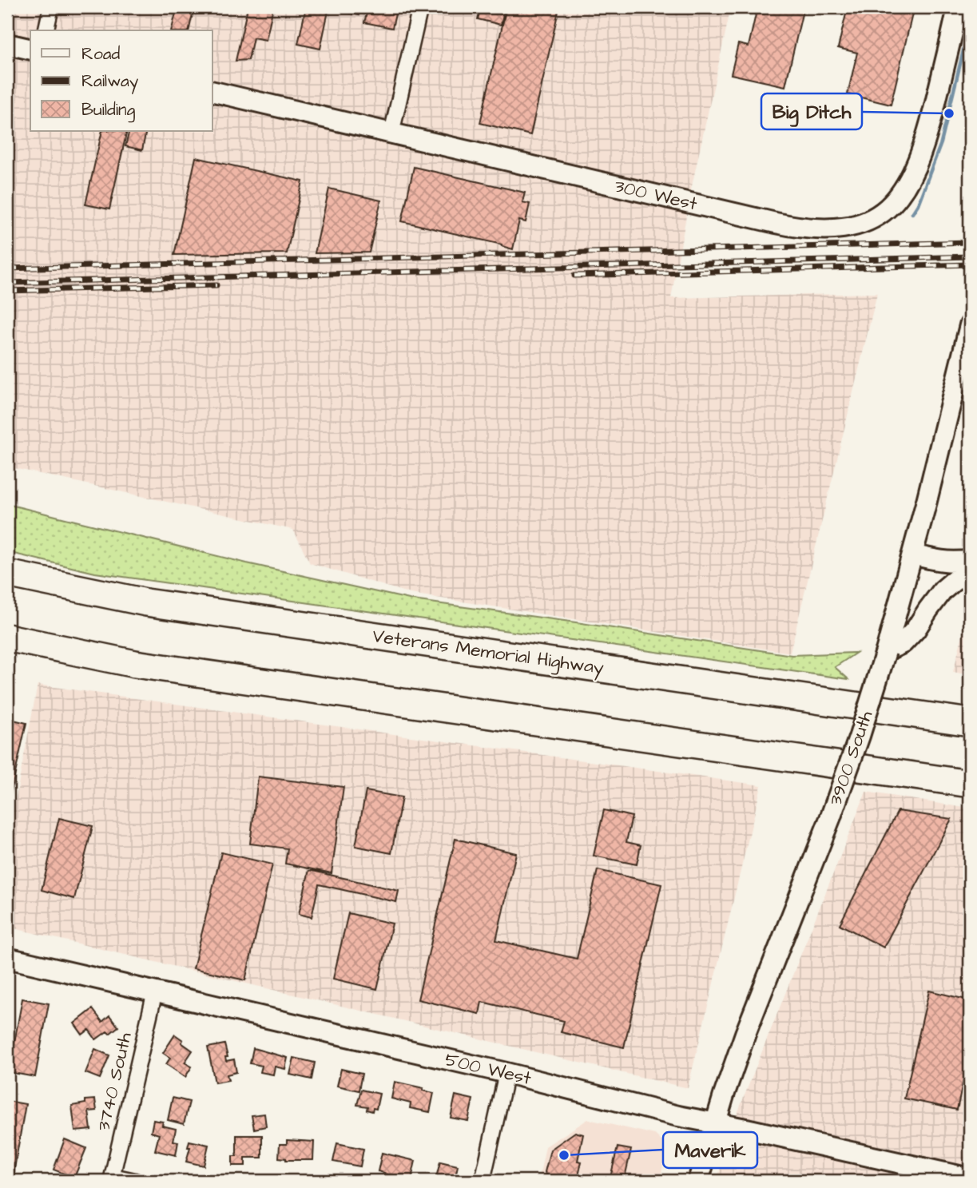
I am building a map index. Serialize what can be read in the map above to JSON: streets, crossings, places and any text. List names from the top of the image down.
{
  "streets": {
    "highway": ["Veterans Memorial Highway"],
    "main road": ["300 West", "3900 South", "500 West"],
    "street": ["3740 South"]
  },
  "crossings": [
    ["3900 South", "500 West"],
    ["500 West", "3740 South"]
  ],
  "places": ["Big Ditch", "Maverik"],
  "legend": ["Road", "Railway", "Building"]
}
